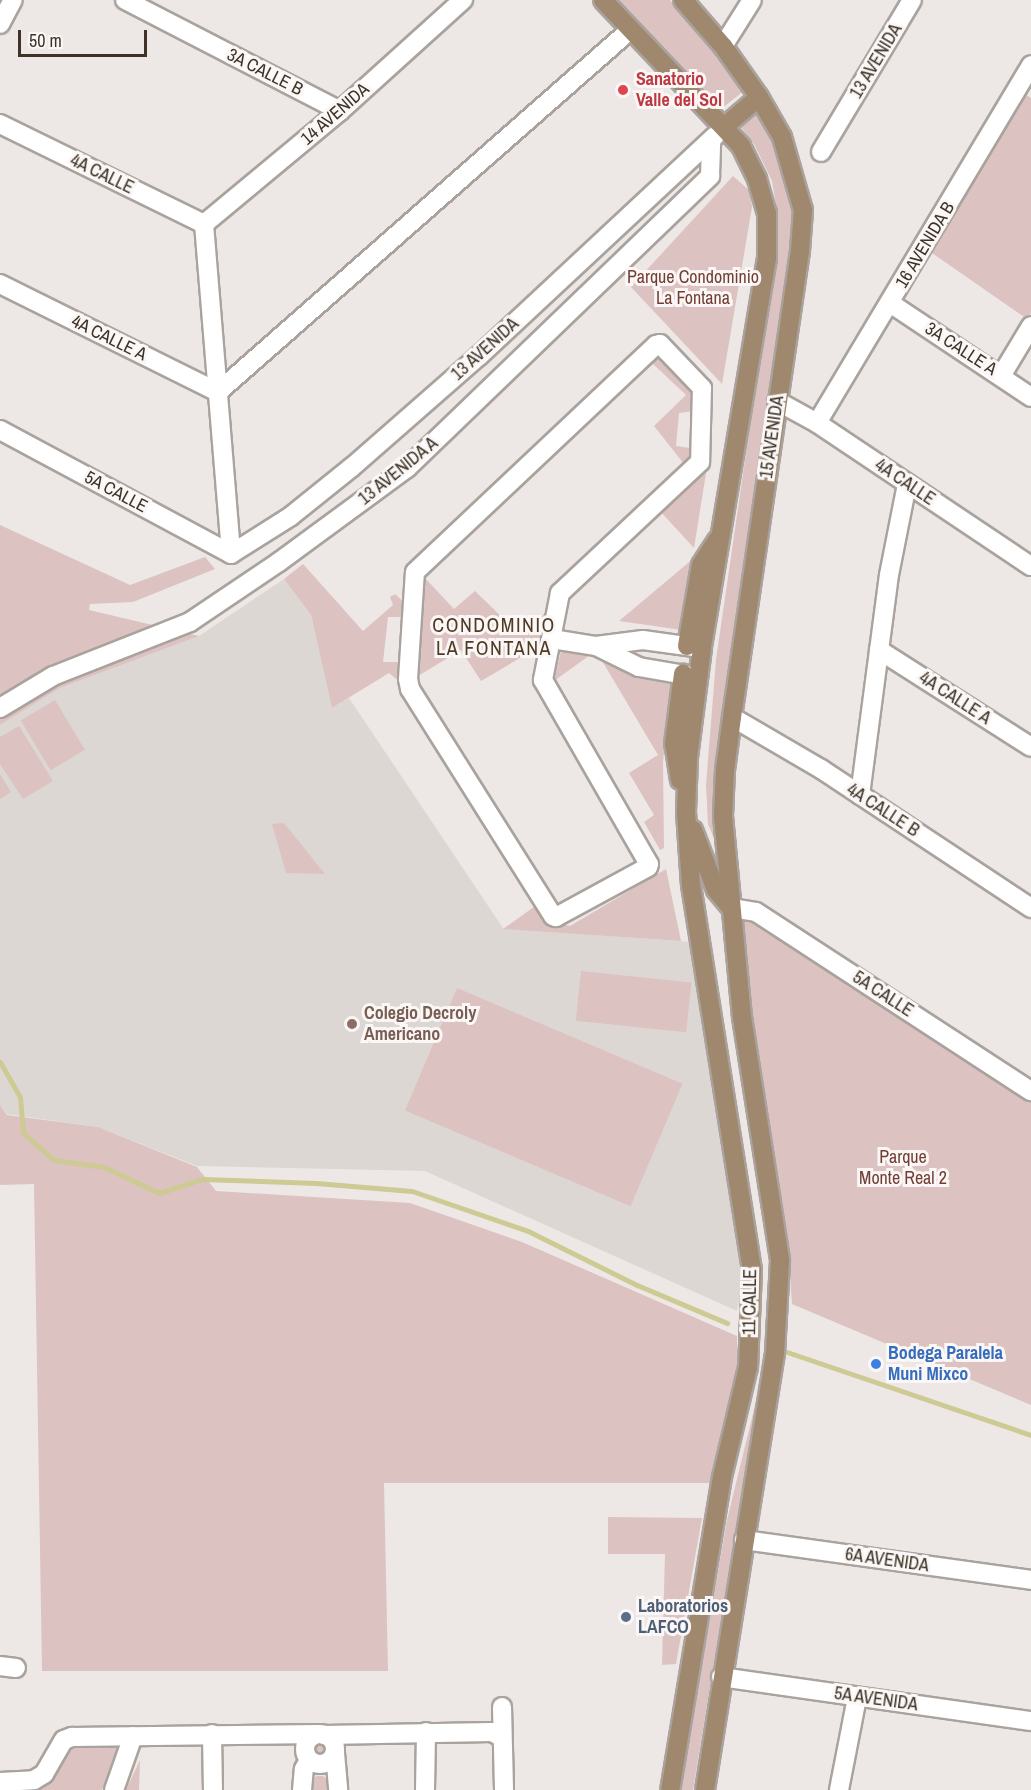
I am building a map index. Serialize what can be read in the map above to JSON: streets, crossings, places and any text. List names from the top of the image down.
{
  "streets": {
    "main road": ["15 AVENIDA", "11 CALLE"],
    "street": [
      "13 AVENIDA",
      "3A CALLE B",
      "14 AVENIDA",
      "4A CALLE",
      "16 AVENIDA B",
      "4A CALLE A",
      "3A CALLE A",
      "13 AVENIDA A",
      "5A CALLE",
      "4A CALLE B",
      "6A AVENIDA",
      "5A AVENIDA"
    ]
  },
  "crossings": [
    ["13 AVENIDA", "15 AVENIDA"],
    ["13 AVENIDA", "13 AVENIDA A"],
    ["13 AVENIDA", "5A CALLE"],
    ["3A CALLE B", "14 AVENIDA"],
    ["14 AVENIDA", "4A CALLE"],
    ["4A CALLE", "16 AVENIDA B"],
    ["4A CALLE", "15 AVENIDA"],
    ["16 AVENIDA B", "3A CALLE A"],
    ["15 AVENIDA", "5A CALLE"],
    ["15 AVENIDA", "4A CALLE B"],
    ["15 AVENIDA", "11 CALLE"],
    ["5A CALLE", "11 CALLE"],
    ["11 CALLE", "6A AVENIDA"],
    ["11 CALLE", "5A AVENIDA"]
  ],
  "districts": ["CONDOMINIO LA FONTANA"],
  "parks": ["Parque Condominio La Fontana", "Parque Monte Real 2"],
  "places": [
    "Sanatorio Valle del Sol",
    "Colegio Decroly Americano",
    "Bodega Paralela Muni Mixco",
    "Laboratorios LAFCO"
  ],
  "scale_bar": "50 m"
}
